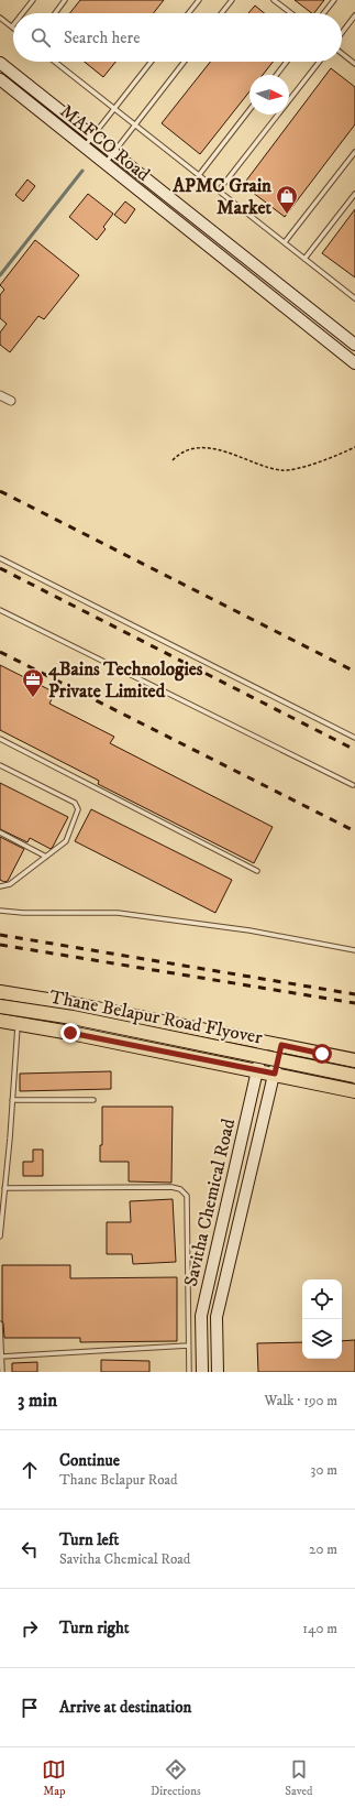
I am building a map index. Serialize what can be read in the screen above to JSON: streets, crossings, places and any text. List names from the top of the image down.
{
  "streets": {
    "main road": ["MAFCO Road", "Thane Belapur Road Flyover", "Savitha Chemical Road"]
  },
  "places": {
    "shop": ["APMC Grain Market"],
    "office": ["4Bains Technologies Private Limited"]
  },
  "north": "right",
  "page": {
    "search": "Search here",
    "heading": ["3 min", "Walk · 190 m"],
    "list": [
      ["Continue", "Thane Belapur Road", "30 m"],
      ["Turn left", "Savitha Chemical Road", "20 m"],
      ["Turn right", "140 m"],
      "Arrive at destination"
    ],
    "nav": ["Map", "Directions", "Saved"]
  }
}
